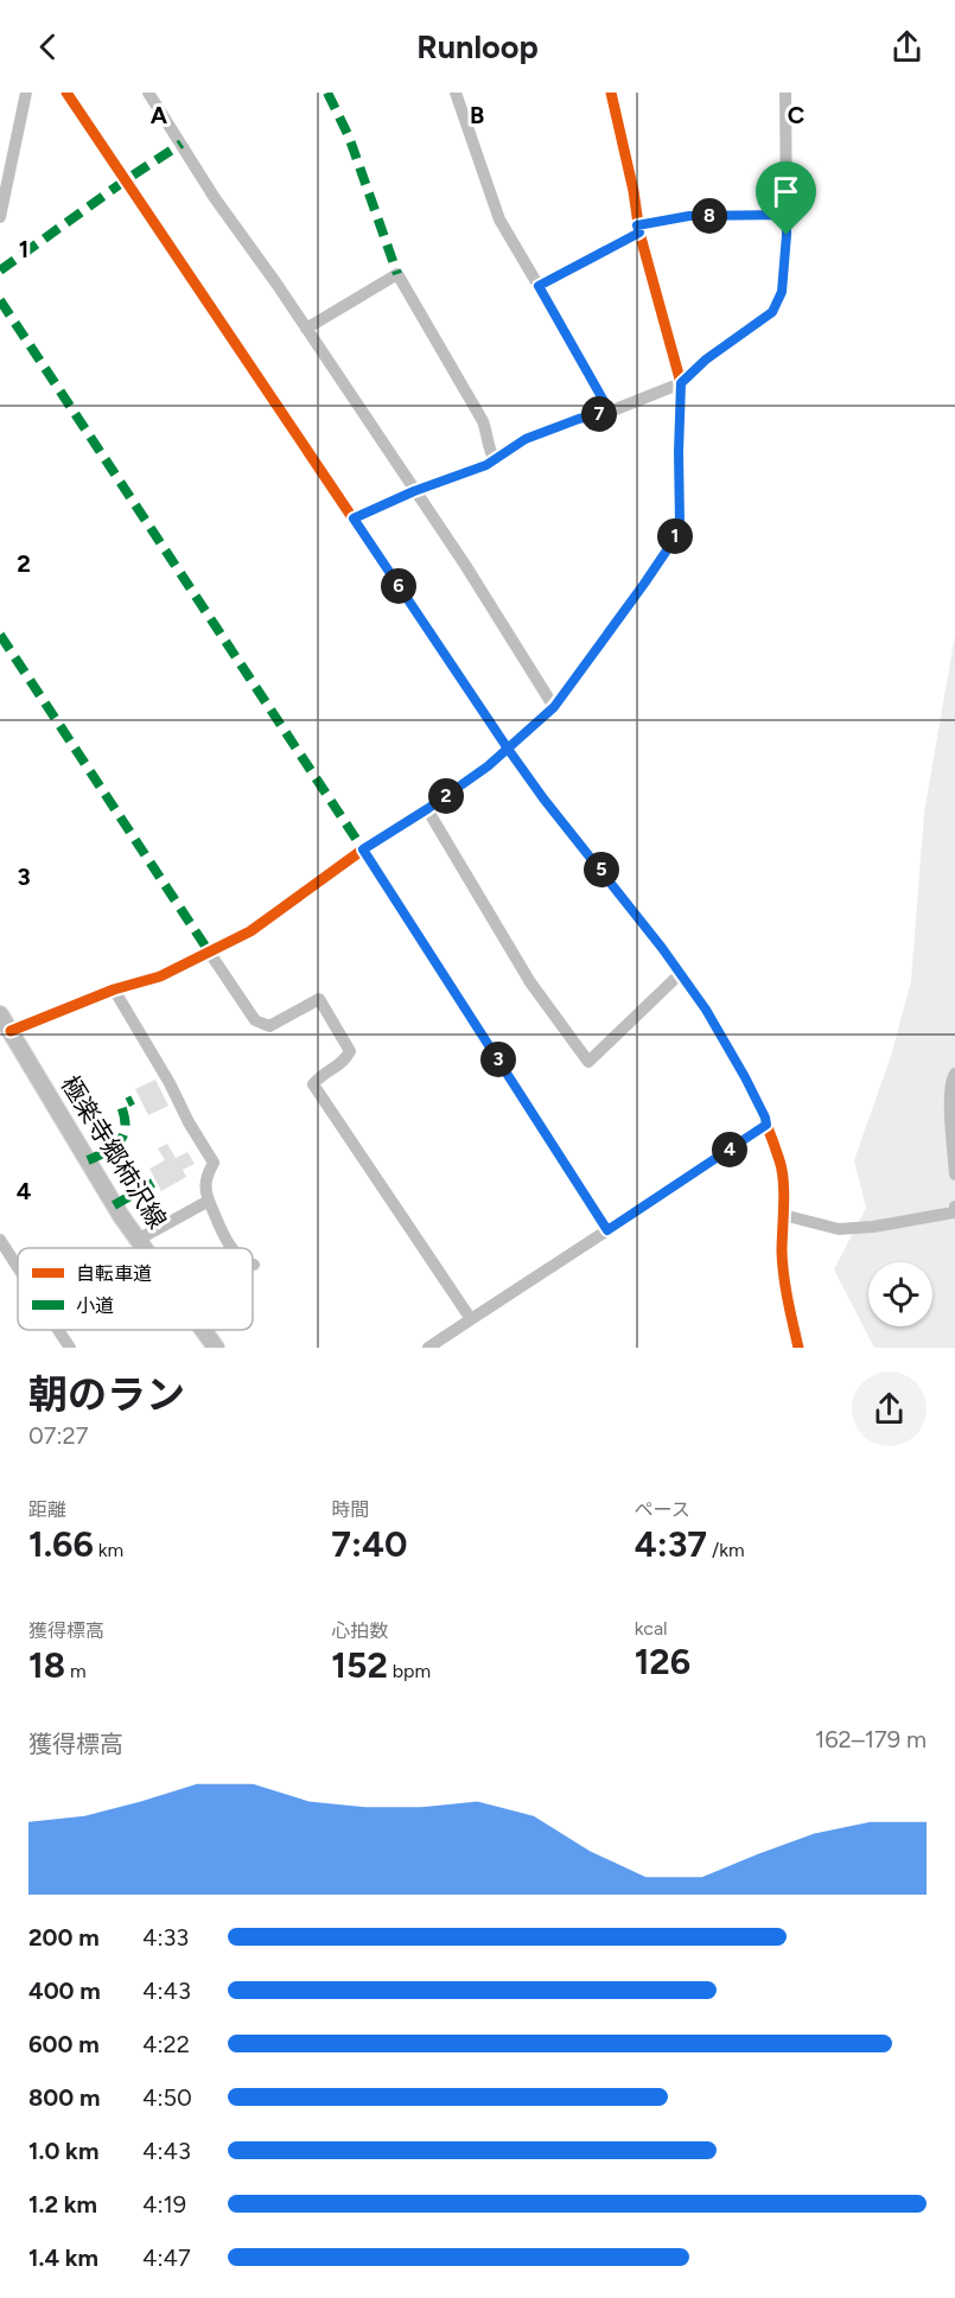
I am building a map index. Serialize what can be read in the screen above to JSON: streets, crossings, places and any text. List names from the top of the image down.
{
  "streets": {
    "main road": ["極楽寺郷柿沢線"]
  },
  "legend": ["自転車道", "小道"],
  "page": {
    "header": "Runloop",
    "pins": [
      "8",
      "7",
      "1",
      "6",
      "2",
      "5",
      "3",
      "4"
    ],
    "heading": ["朝のラン", "07:27"],
    "stats": [
      ["距離", "1.66 km"],
      ["時間", "7:40"],
      ["ペース", "4:37 /km"],
      ["獲得標高", "18 m"],
      ["心拍数", "152 bpm"],
      ["kcal", "126"]
    ],
    "chart": ["獲得標高", "162–179 m"],
    "list": [
      {
        "name": "200 m",
        "note": "4:33"
      },
      {
        "name": "400 m",
        "note": "4:43"
      },
      {
        "name": "600 m",
        "note": "4:22"
      },
      {
        "name": "800 m",
        "note": "4:50"
      },
      {
        "name": "1.0 km",
        "note": "4:43"
      },
      {
        "name": "1.2 km",
        "note": "4:19"
      },
      {
        "name": "1.4 km",
        "note": "4:47"
      }
    ]
  },
  "grid": {
    "columns": ["A", "B", "C"],
    "rows": [
      "1",
      "2",
      "3",
      "4"
    ]
  }
}
